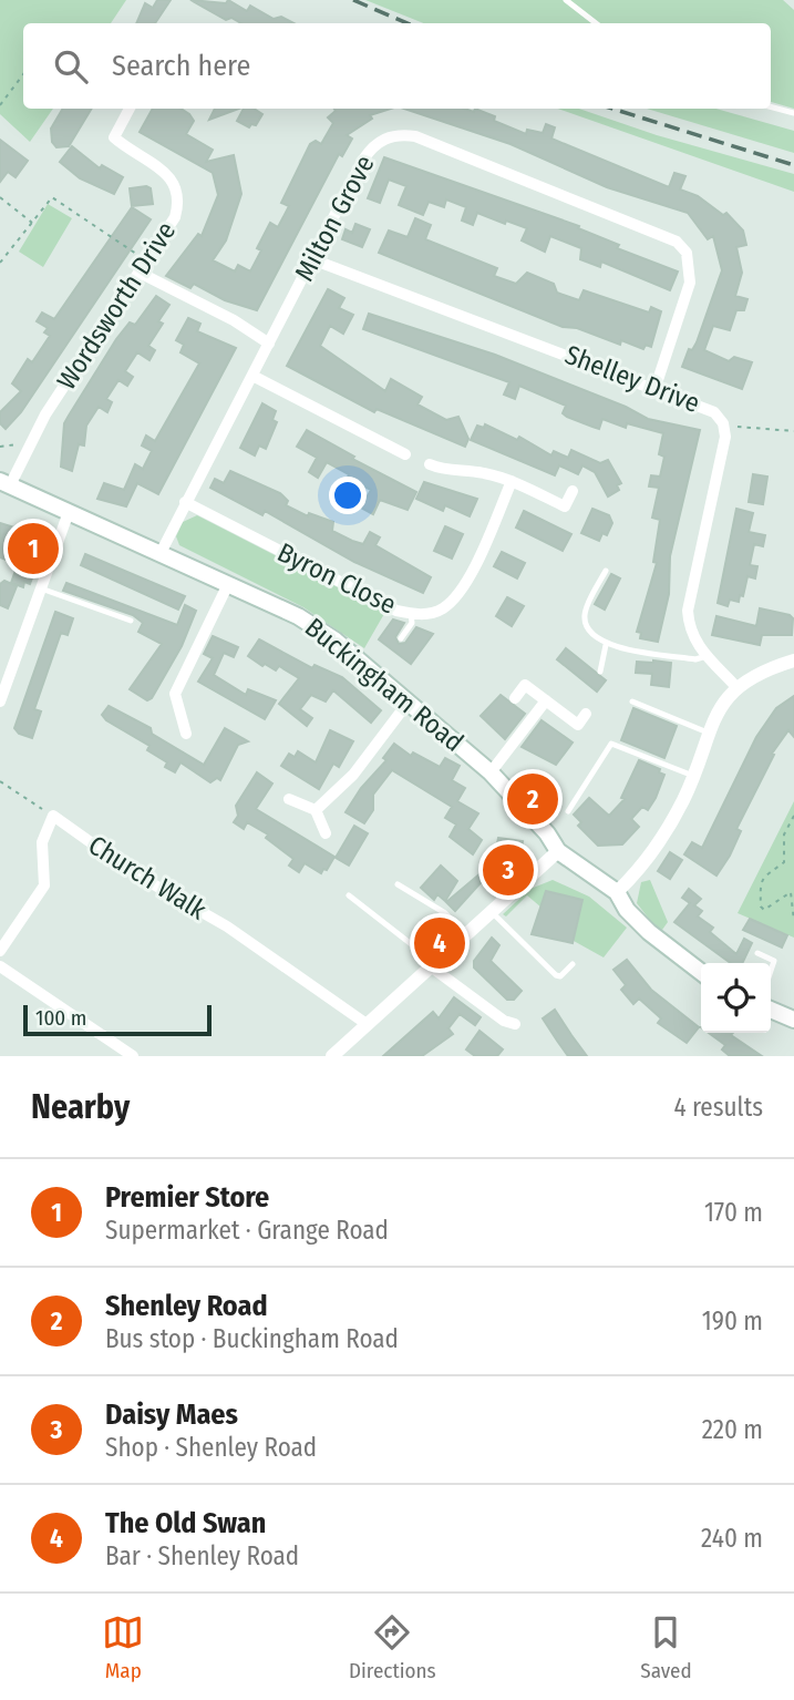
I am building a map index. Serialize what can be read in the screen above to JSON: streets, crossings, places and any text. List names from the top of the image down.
{
  "streets": {
    "main road": ["Buckingham Road"],
    "street": [
      "Milton Grove",
      "Wordsworth Drive",
      "Shelley Drive",
      "Byron Close",
      "Church Walk"
    ]
  },
  "crossings": [
    ["Milton Grove", "Shelley Drive"],
    ["Milton Grove", "Byron Close"],
    ["Milton Grove", "Buckingham Road"],
    ["Wordsworth Drive", "Buckingham Road"]
  ],
  "scale_bar": "100 m",
  "page": {
    "search": "Search here",
    "pins": [
      "1",
      "2",
      "3",
      "4"
    ],
    "scale": "100 m",
    "heading": ["Nearby", "4 results"],
    "list": [
      {
        "mark": "1",
        "name": "Premier Store",
        "note": "Supermarket · Grange Road",
        "value": "170 m"
      },
      {
        "mark": "2",
        "name": "Shenley Road",
        "note": "Bus stop · Buckingham Road",
        "value": "190 m"
      },
      {
        "mark": "3",
        "name": "Daisy Maes",
        "note": "Shop · Shenley Road",
        "value": "220 m"
      },
      {
        "mark": "4",
        "name": "The Old Swan",
        "note": "Bar · Shenley Road",
        "value": "240 m"
      }
    ],
    "nav": ["Map", "Directions", "Saved"]
  }
}
